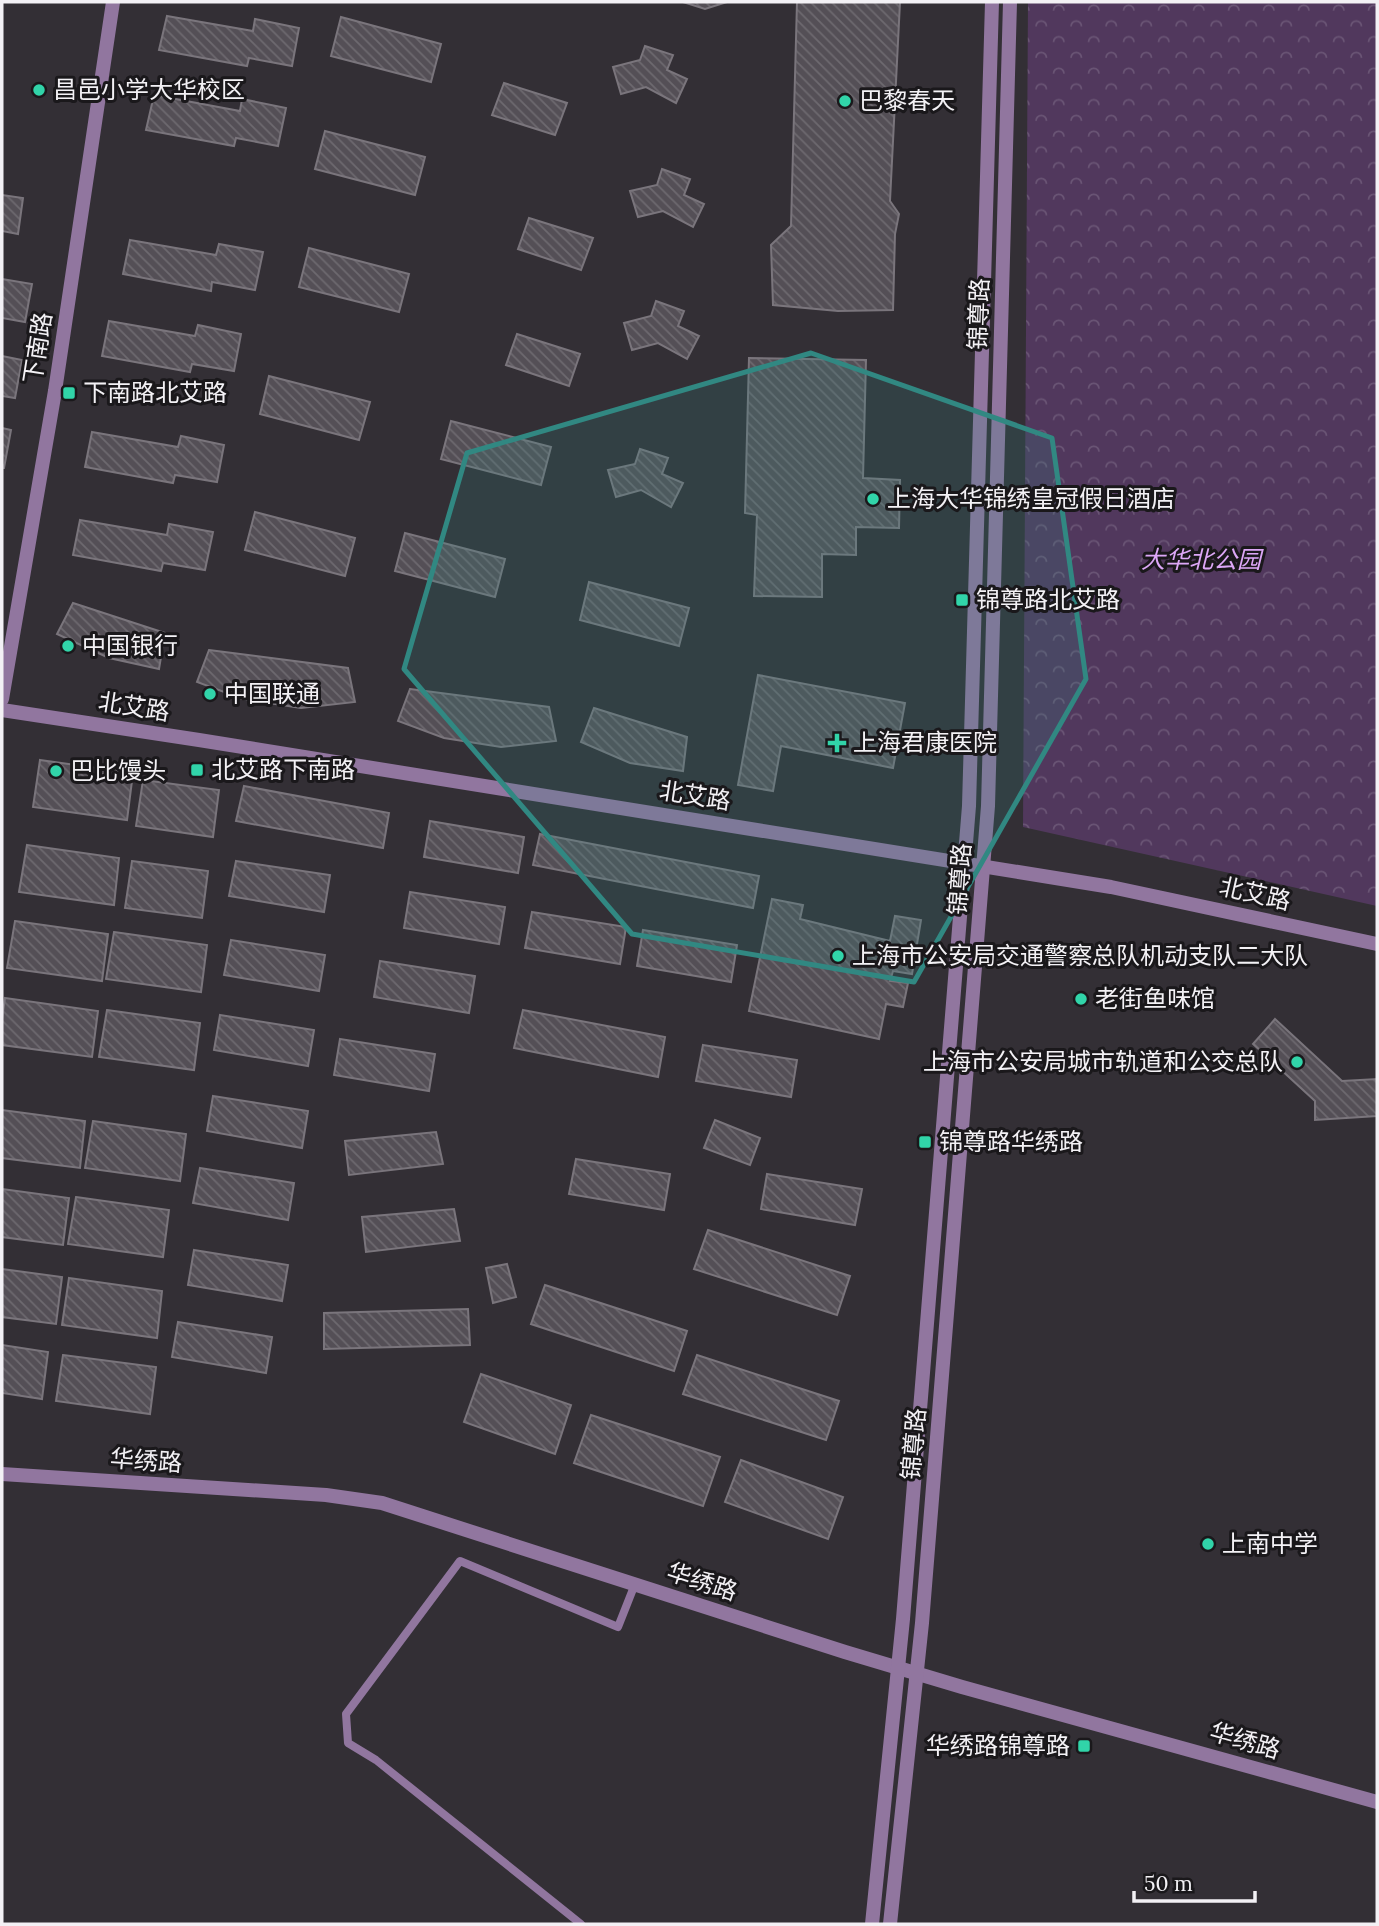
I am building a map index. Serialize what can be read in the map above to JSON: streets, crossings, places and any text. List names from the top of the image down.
{
  "streets": {
    "street": [
      "锦尊路",
      "下南路",
      "北艾路",
      "华绣路"
    ]
  },
  "crossings": [
    ["锦尊路", "北艾路"],
    ["锦尊路", "华绣路"]
  ],
  "parks": ["大华北公园"],
  "places": {
    "other": [
      "昌邑小学大华校区",
      "巴黎春天",
      "上海大华锦绣皇冠假日酒店",
      "中国银行",
      "中国联通",
      "巴比馒头",
      "上海市公安局交通警察总队机动支队二大队",
      "老街鱼味馆",
      "上海市公安局城市轨道和公交总队",
      "上南中学"
    ],
    "transit": [
      "下南路北艾路",
      "锦尊路北艾路",
      "北艾路下南路",
      "锦尊路华绣路",
      "华绣路锦尊路"
    ],
    "health": ["上海君康医院"]
  },
  "scale_bar": "50 m"
}
